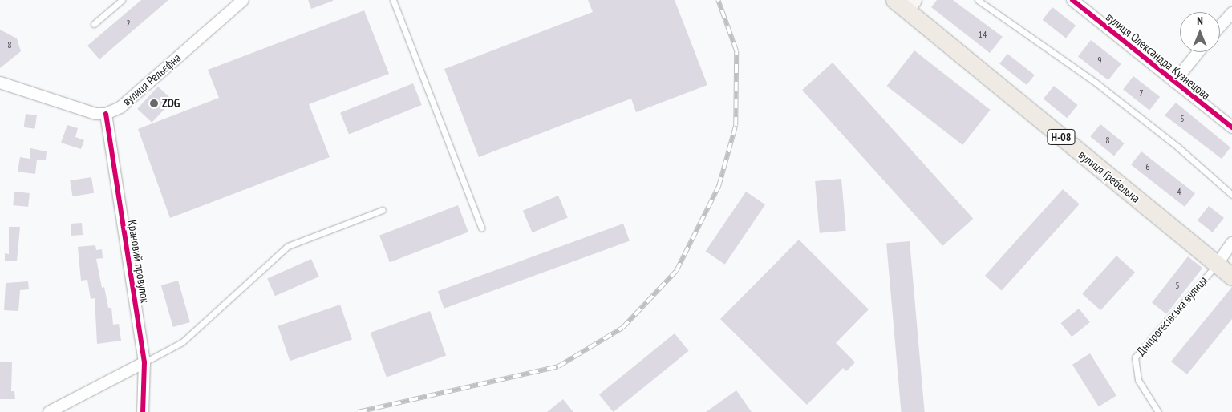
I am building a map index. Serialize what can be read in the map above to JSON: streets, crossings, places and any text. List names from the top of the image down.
{
  "streets": {
    "main road": ["Н-08", "вулиця Гребельна"],
    "street": ["вулиця Олександра Кузнецова", "вулиця Рельєфна", "Крановий провулок"],
    "lane": ["Дніпрогесівська вулиця"]
  },
  "crossings": [
    ["вулиця Рельєфна", "Крановий провулок"],
    ["вулиця Гребельна", "Дніпрогесівська вулиця"]
  ],
  "places": ["ZOG"],
  "house_numbers": [
    "2",
    "14",
    "8",
    "9",
    "7",
    "5",
    "8",
    "6",
    "4",
    "5"
  ],
  "north": "top"
}
